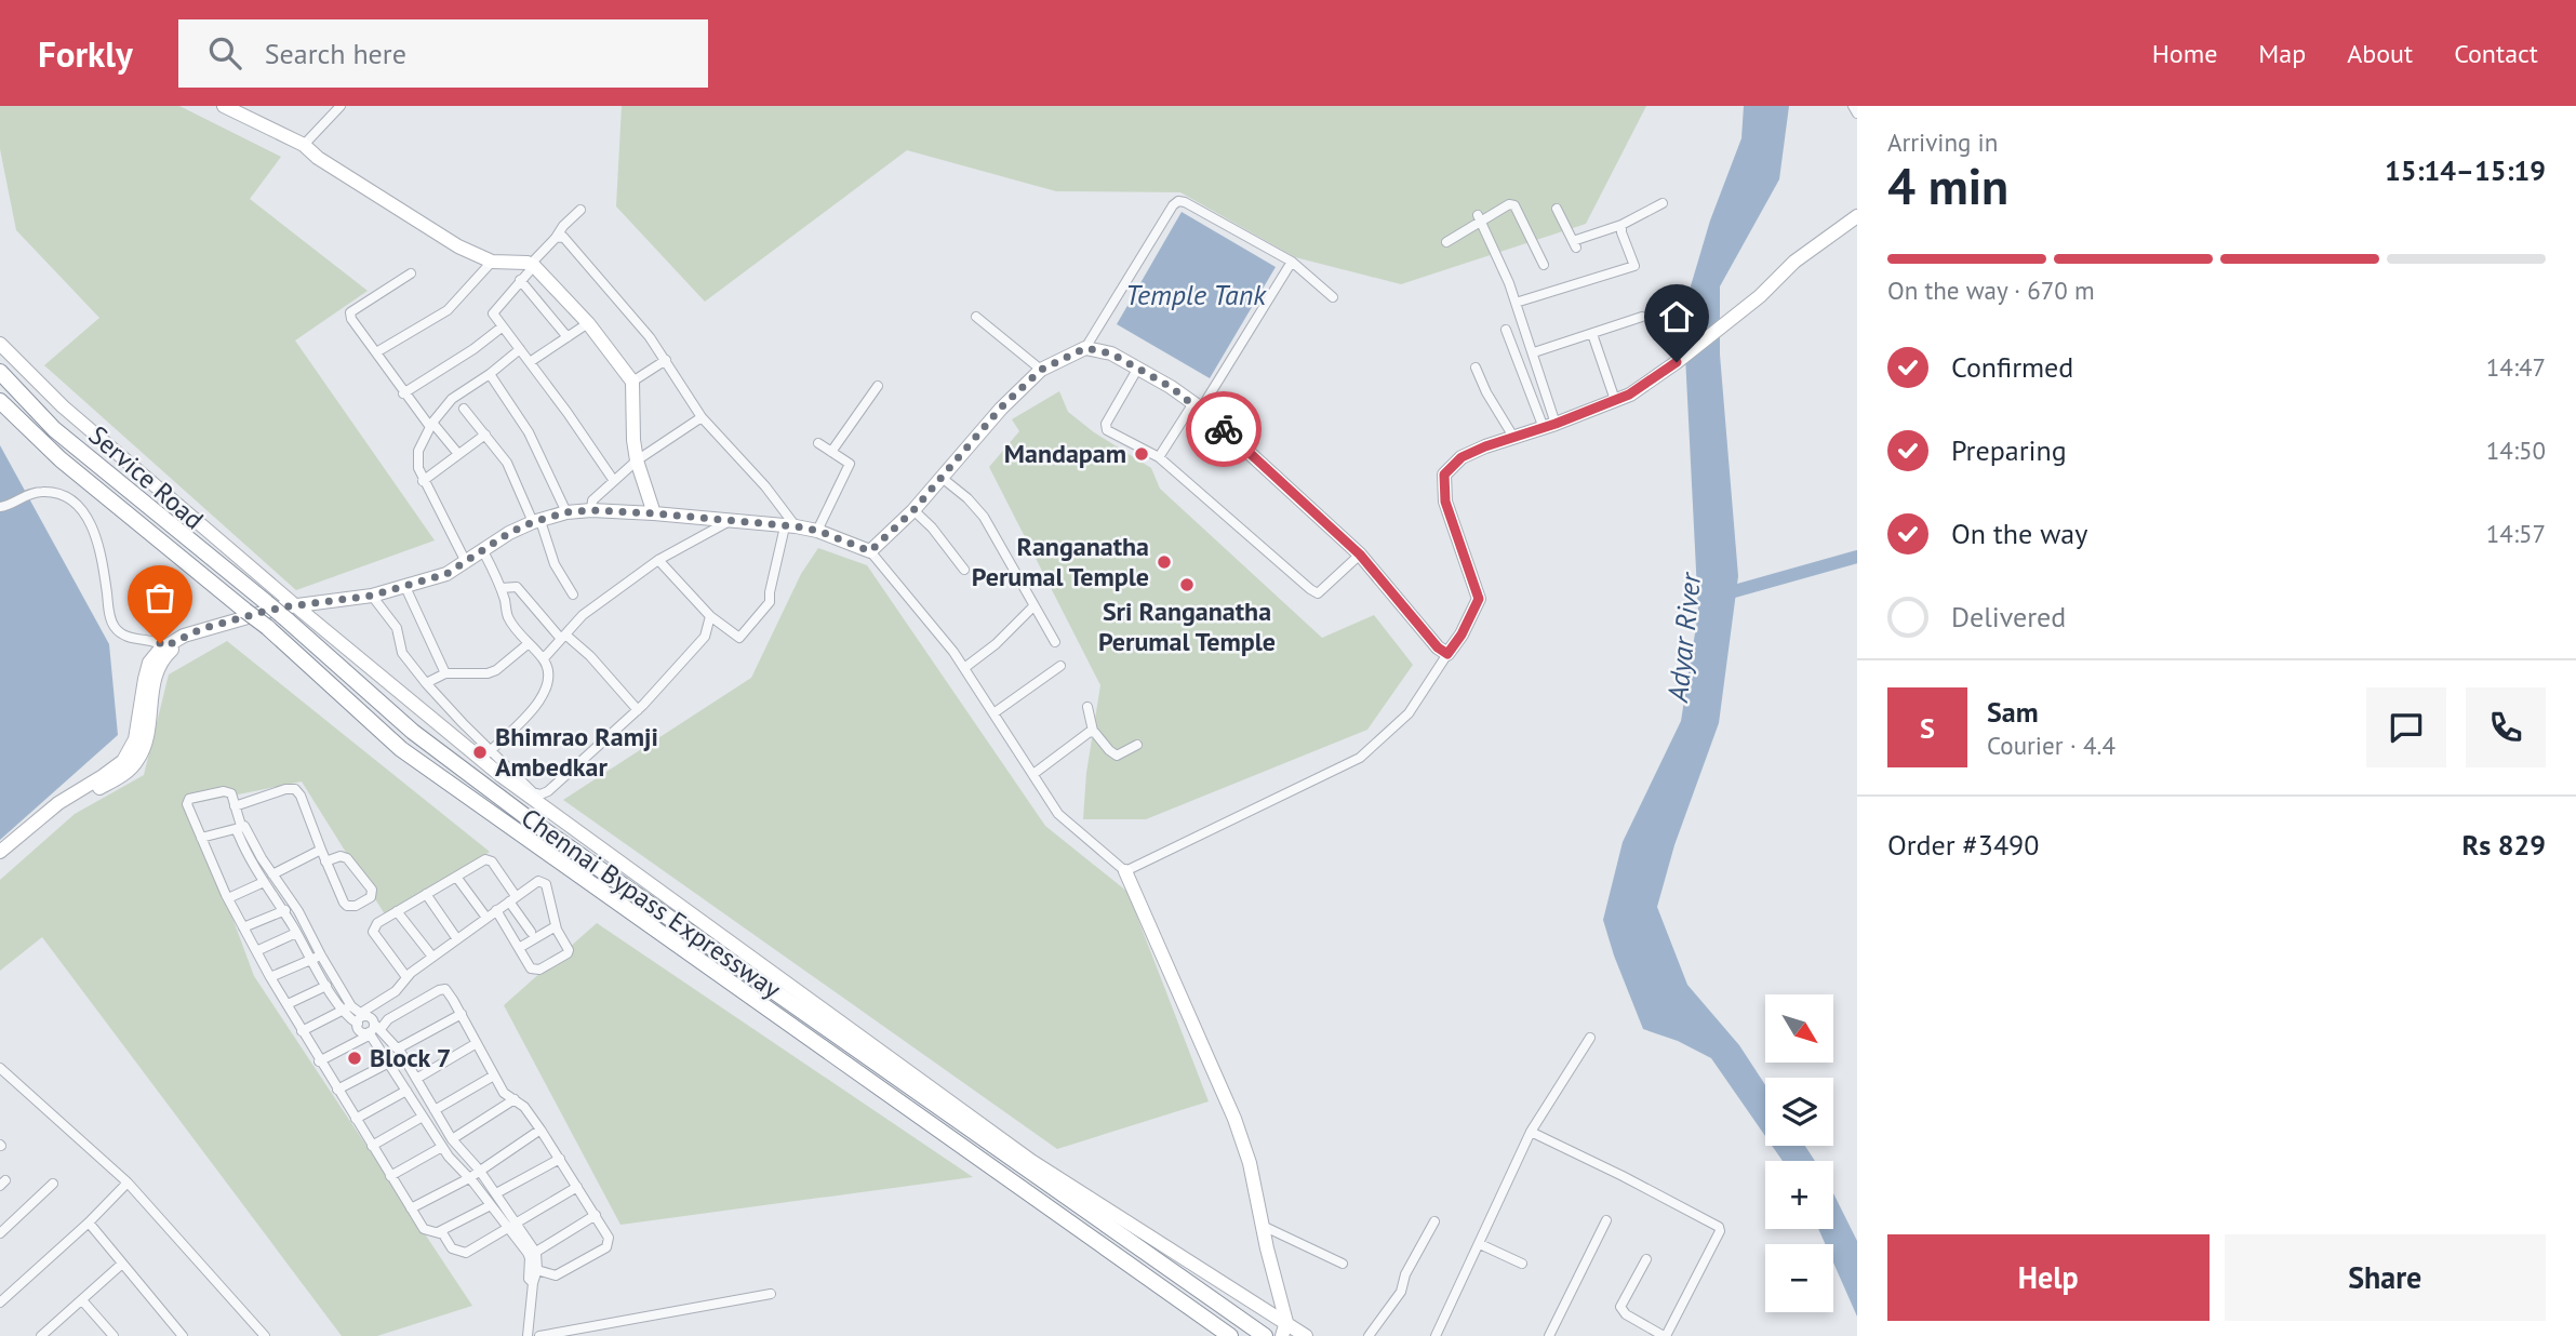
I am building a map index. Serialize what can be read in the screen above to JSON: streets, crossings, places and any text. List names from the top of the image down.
{
  "streets": {
    "highway": ["Chennai Bypass Expressway"],
    "main road": ["Service Road"]
  },
  "crossings": [
    ["Service Road", "Chennai Bypass Expressway"]
  ],
  "water": ["Temple Tank", "Adyar River"],
  "places": [
    "Mandapam",
    "Ranganatha Perumal Temple",
    "Sri Ranganatha Perumal Temple",
    "Bhimrao Ramji Ambedkar",
    "Block 7"
  ],
  "north": "bottom right",
  "page": {
    "header": "Forkly",
    "search": "Search here",
    "nav": [
      "Home",
      "Map",
      "About",
      "Contact"
    ],
    "heading": ["4 min", "Arriving in", "15:14–15:19"],
    "panel": [
      "Sam",
      "Courier · 4.4",
      "Order #3490",
      "Rs 829"
    ],
    "bar": "On the way · 670 m",
    "list": [
      ["Confirmed", "14:47"],
      ["Preparing", "14:50"],
      ["On the way", "14:57"],
      "Delivered"
    ],
    "round": "S",
    "map_buttons": ["+", "−"],
    "buttons": ["Help", "Share"]
  }
}
